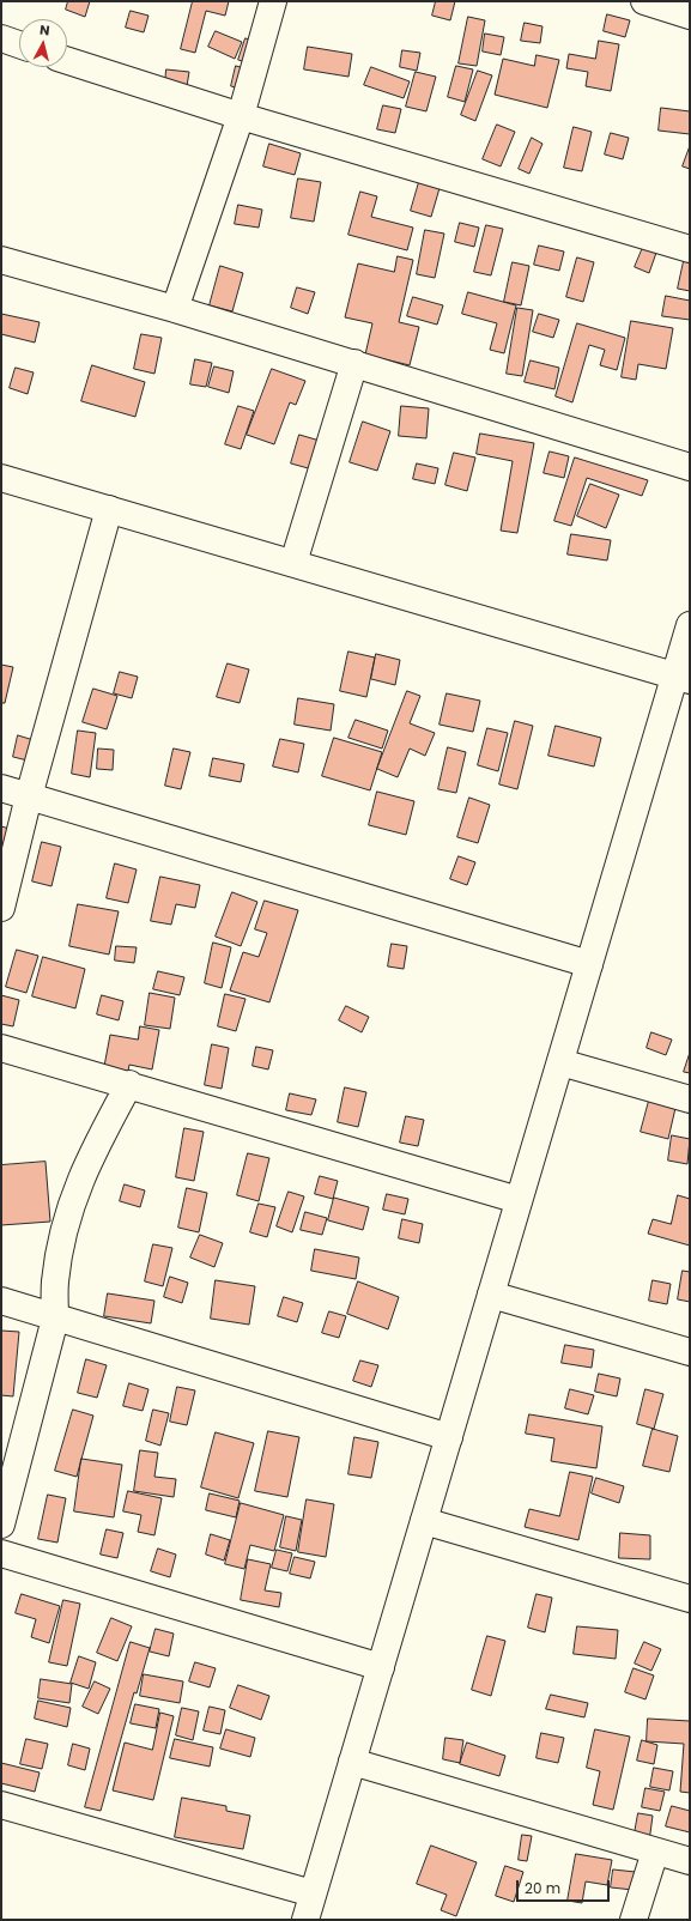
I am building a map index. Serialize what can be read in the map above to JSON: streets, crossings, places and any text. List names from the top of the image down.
{
  "scale_bar": "20 m",
  "north": "top"
}
